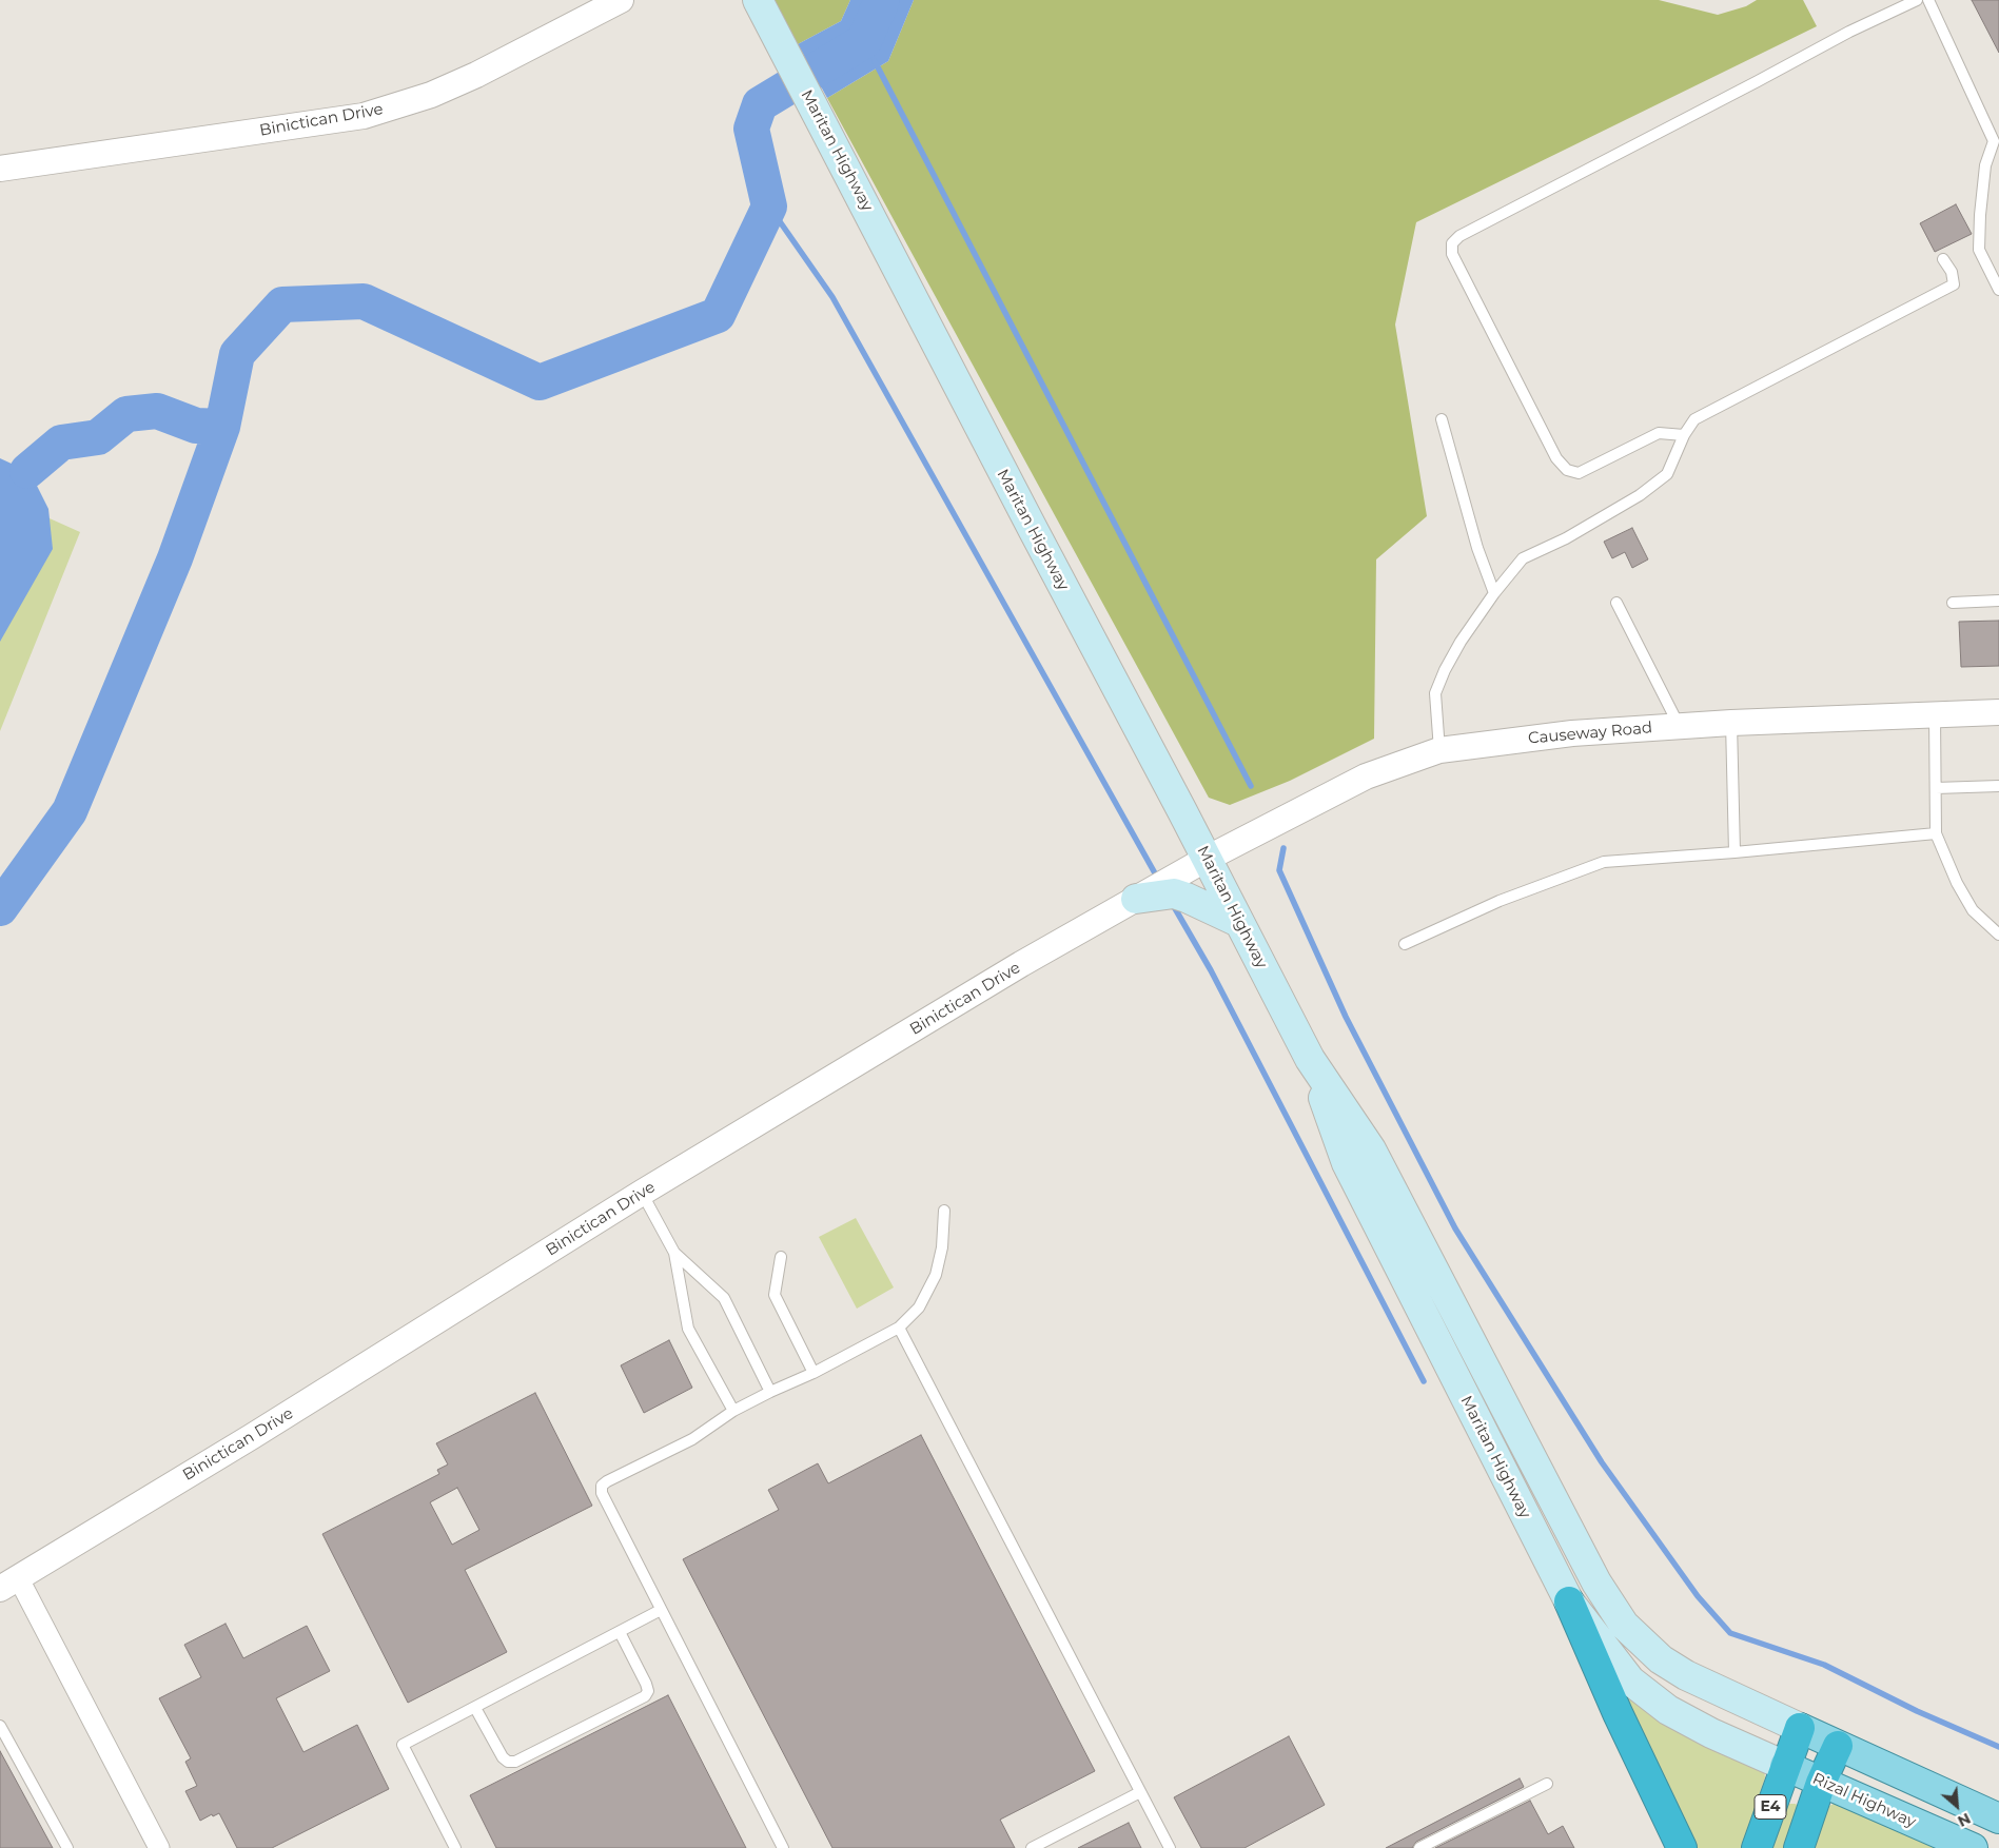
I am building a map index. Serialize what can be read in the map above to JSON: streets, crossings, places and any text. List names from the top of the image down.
{
  "streets": {
    "highway": ["E4"],
    "main road": ["Maritan Highway", "Rizal Highway"],
    "street": ["Binictican Drive", "Causeway Road"]
  },
  "crossings": [
    ["Binictican Drive", "Maritan Highway"],
    ["Binictican Drive", "Causeway Road"],
    ["Maritan Highway", "Causeway Road"],
    ["Maritan Highway", "Rizal Highway"],
    ["Maritan Highway", "E4"],
    ["Rizal Highway", "E4"]
  ],
  "north": "bottom right"
}
